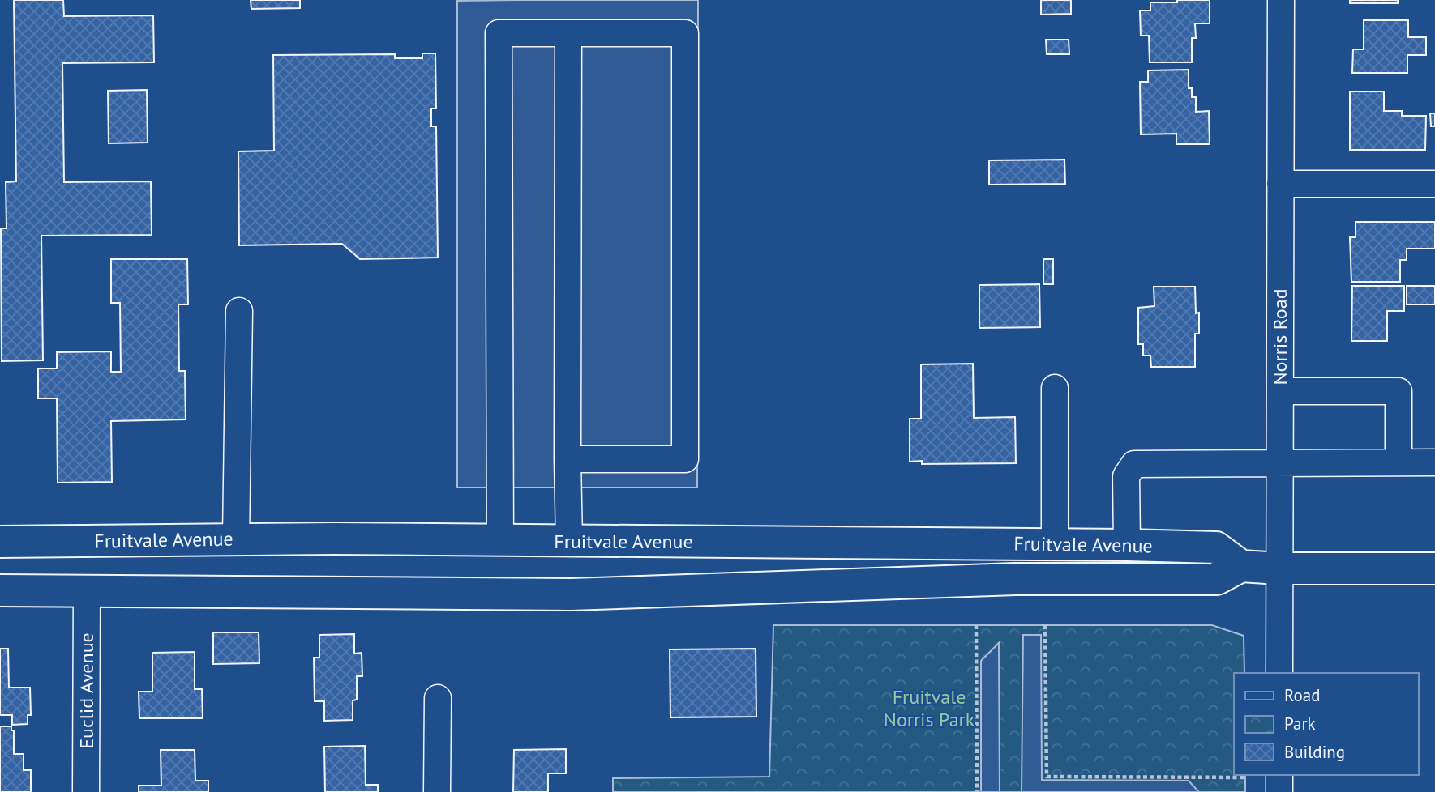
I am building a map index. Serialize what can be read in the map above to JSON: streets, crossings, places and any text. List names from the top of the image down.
{
  "streets": {
    "main road": ["Fruitvale Avenue"],
    "street": ["Norris Road", "Euclid Avenue"]
  },
  "crossings": [
    ["Fruitvale Avenue", "Euclid Avenue"]
  ],
  "parks": ["Fruitvale Norris Park"],
  "legend": ["Road", "Park", "Building"]
}
